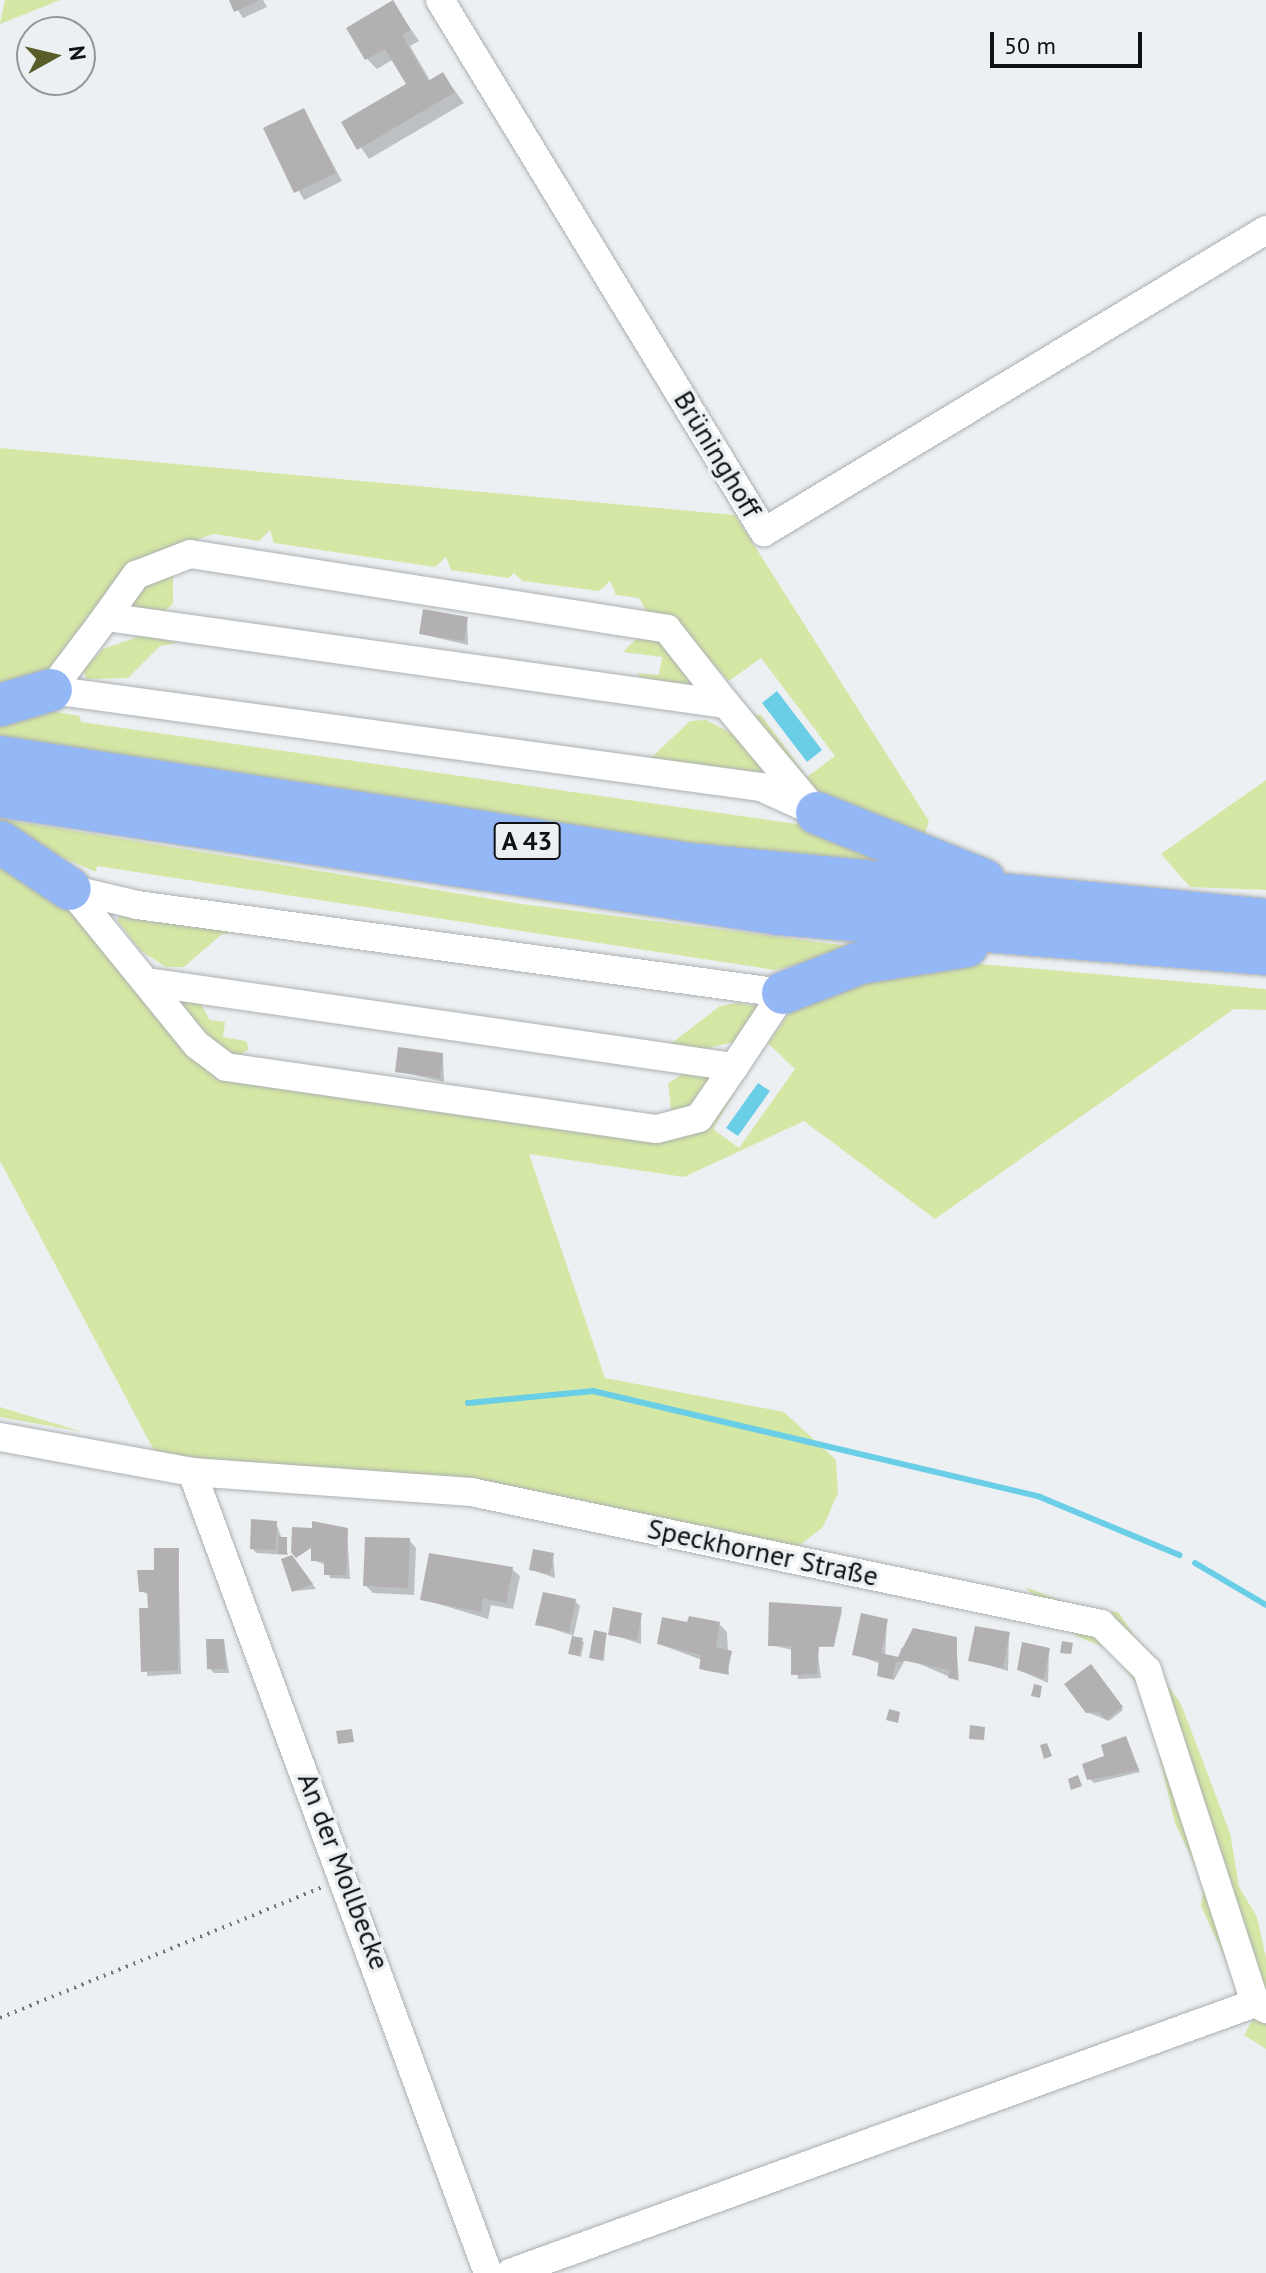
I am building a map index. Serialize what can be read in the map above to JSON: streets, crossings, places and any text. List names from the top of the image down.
{
  "streets": {
    "highway": ["A 43"],
    "street": ["Brüninghoff", "Speckhorner Straße", "An der Mollbecke"]
  },
  "crossings": [
    ["Speckhorner Straße", "An der Mollbecke"]
  ],
  "scale_bar": "50 m",
  "north": "right"
}
